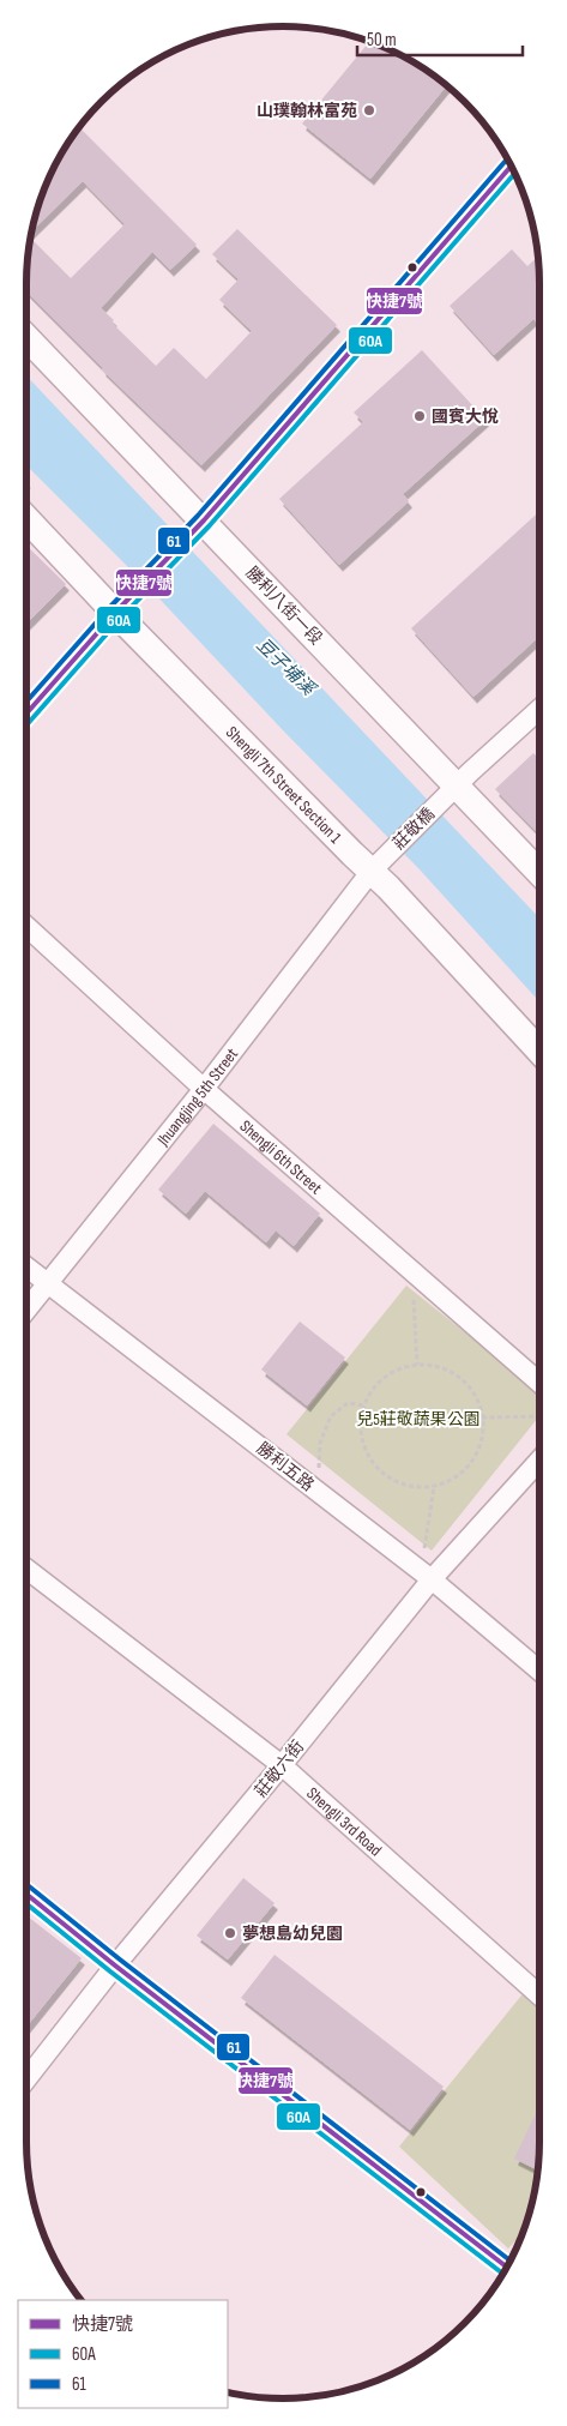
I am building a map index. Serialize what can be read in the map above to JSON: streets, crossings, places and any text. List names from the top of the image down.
{
  "streets": {
    "street": [
      "勝利八街一段",
      "Shengli 7th Street Section 1",
      "莊敬橋",
      "Jhuangjing 5th Street",
      "Shengli 6th Street",
      "勝利五路",
      "莊敬六街",
      "Shengli 3rd Road"
    ]
  },
  "crossings": [
    ["勝利八街一段", "莊敬橋"],
    ["Shengli 7th Street Section 1", "莊敬橋"],
    ["Shengli 7th Street Section 1", "Jhuangjing 5th Street"],
    ["莊敬橋", "Jhuangjing 5th Street"],
    ["Jhuangjing 5th Street", "Shengli 6th Street"],
    ["Jhuangjing 5th Street", "勝利五路"],
    ["勝利五路", "莊敬六街"],
    ["莊敬六街", "Shengli 3rd Road"]
  ],
  "water": ["豆子埔溪"],
  "parks": ["兒5莊敬蔬果公園"],
  "places": ["山璞翰林富苑", "國賓大悅", "夢想島幼兒園"],
  "lines": ["transit line 61", "transit line 快捷7號", "transit line 60A"],
  "legend": ["快捷7號", "60A", "61"],
  "scale_bar": "50 m"
}
